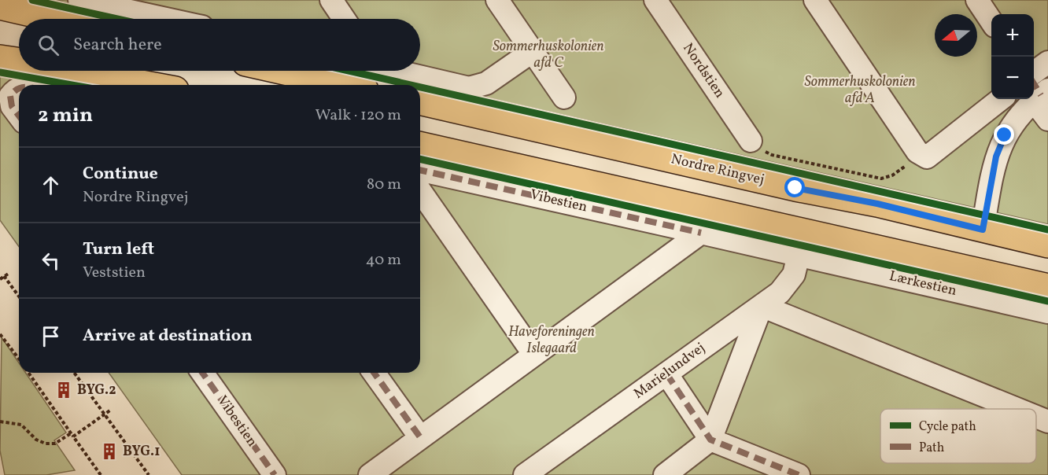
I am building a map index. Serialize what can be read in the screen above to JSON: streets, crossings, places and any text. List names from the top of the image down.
{
  "streets": {
    "main road": ["Nordre Ringvej"],
    "street": [
      "Nordstien",
      "Vibestien",
      "Lærkestien",
      "Marielundvej"
    ]
  },
  "crossings": [
    ["Vibestien", "Lærkestien"],
    ["Vibestien", "Marielundvej"],
    ["Lærkestien", "Marielundvej"]
  ],
  "parks": ["Sommerhuskolonien afd C", "Sommerhuskolonien afd A", "Haveforeningen Islegaard"],
  "places": {
    "building": ["BYG.2", "BYG.1"]
  },
  "legend": ["Cycle path", "Path"],
  "north": "left",
  "page": {
    "map_buttons": ["+", "−"],
    "search": "Search here",
    "heading": ["2 min", "Walk · 120 m"],
    "list": [
      ["Continue", "Nordre Ringvej", "80 m"],
      ["Turn left", "Veststien", "40 m"],
      "Arrive at destination"
    ]
  }
}
